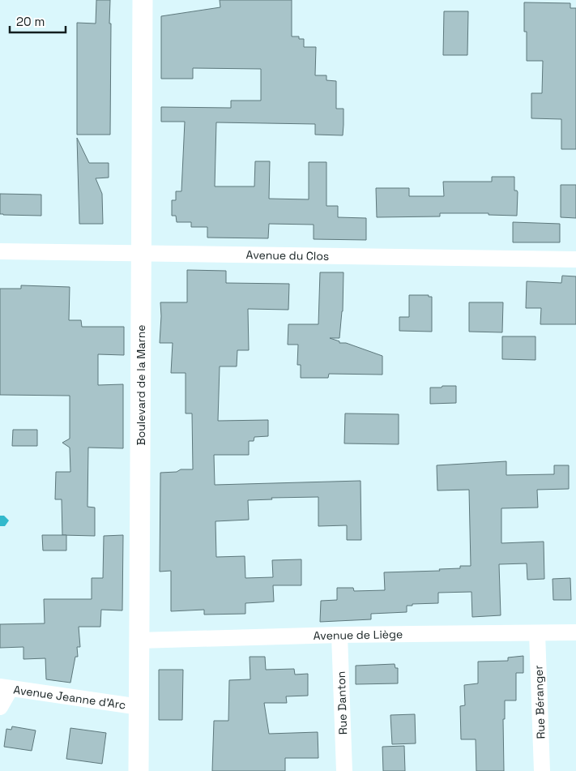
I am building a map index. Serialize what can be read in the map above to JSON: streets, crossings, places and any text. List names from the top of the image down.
{
  "streets": {
    "street": [
      "Avenue du Clos",
      "Boulevard de la Marne",
      "Avenue de Liège",
      "Avenue Jeanne d'Arc",
      "Rue Béranger",
      "Rue Danton"
    ]
  },
  "crossings": [
    ["Avenue du Clos", "Boulevard de la Marne"],
    ["Boulevard de la Marne", "Avenue de Liège"],
    ["Boulevard de la Marne", "Avenue Jeanne d'Arc"],
    ["Avenue de Liège", "Rue Béranger"],
    ["Avenue de Liège", "Rue Danton"]
  ],
  "scale_bar": "20 m"
}
